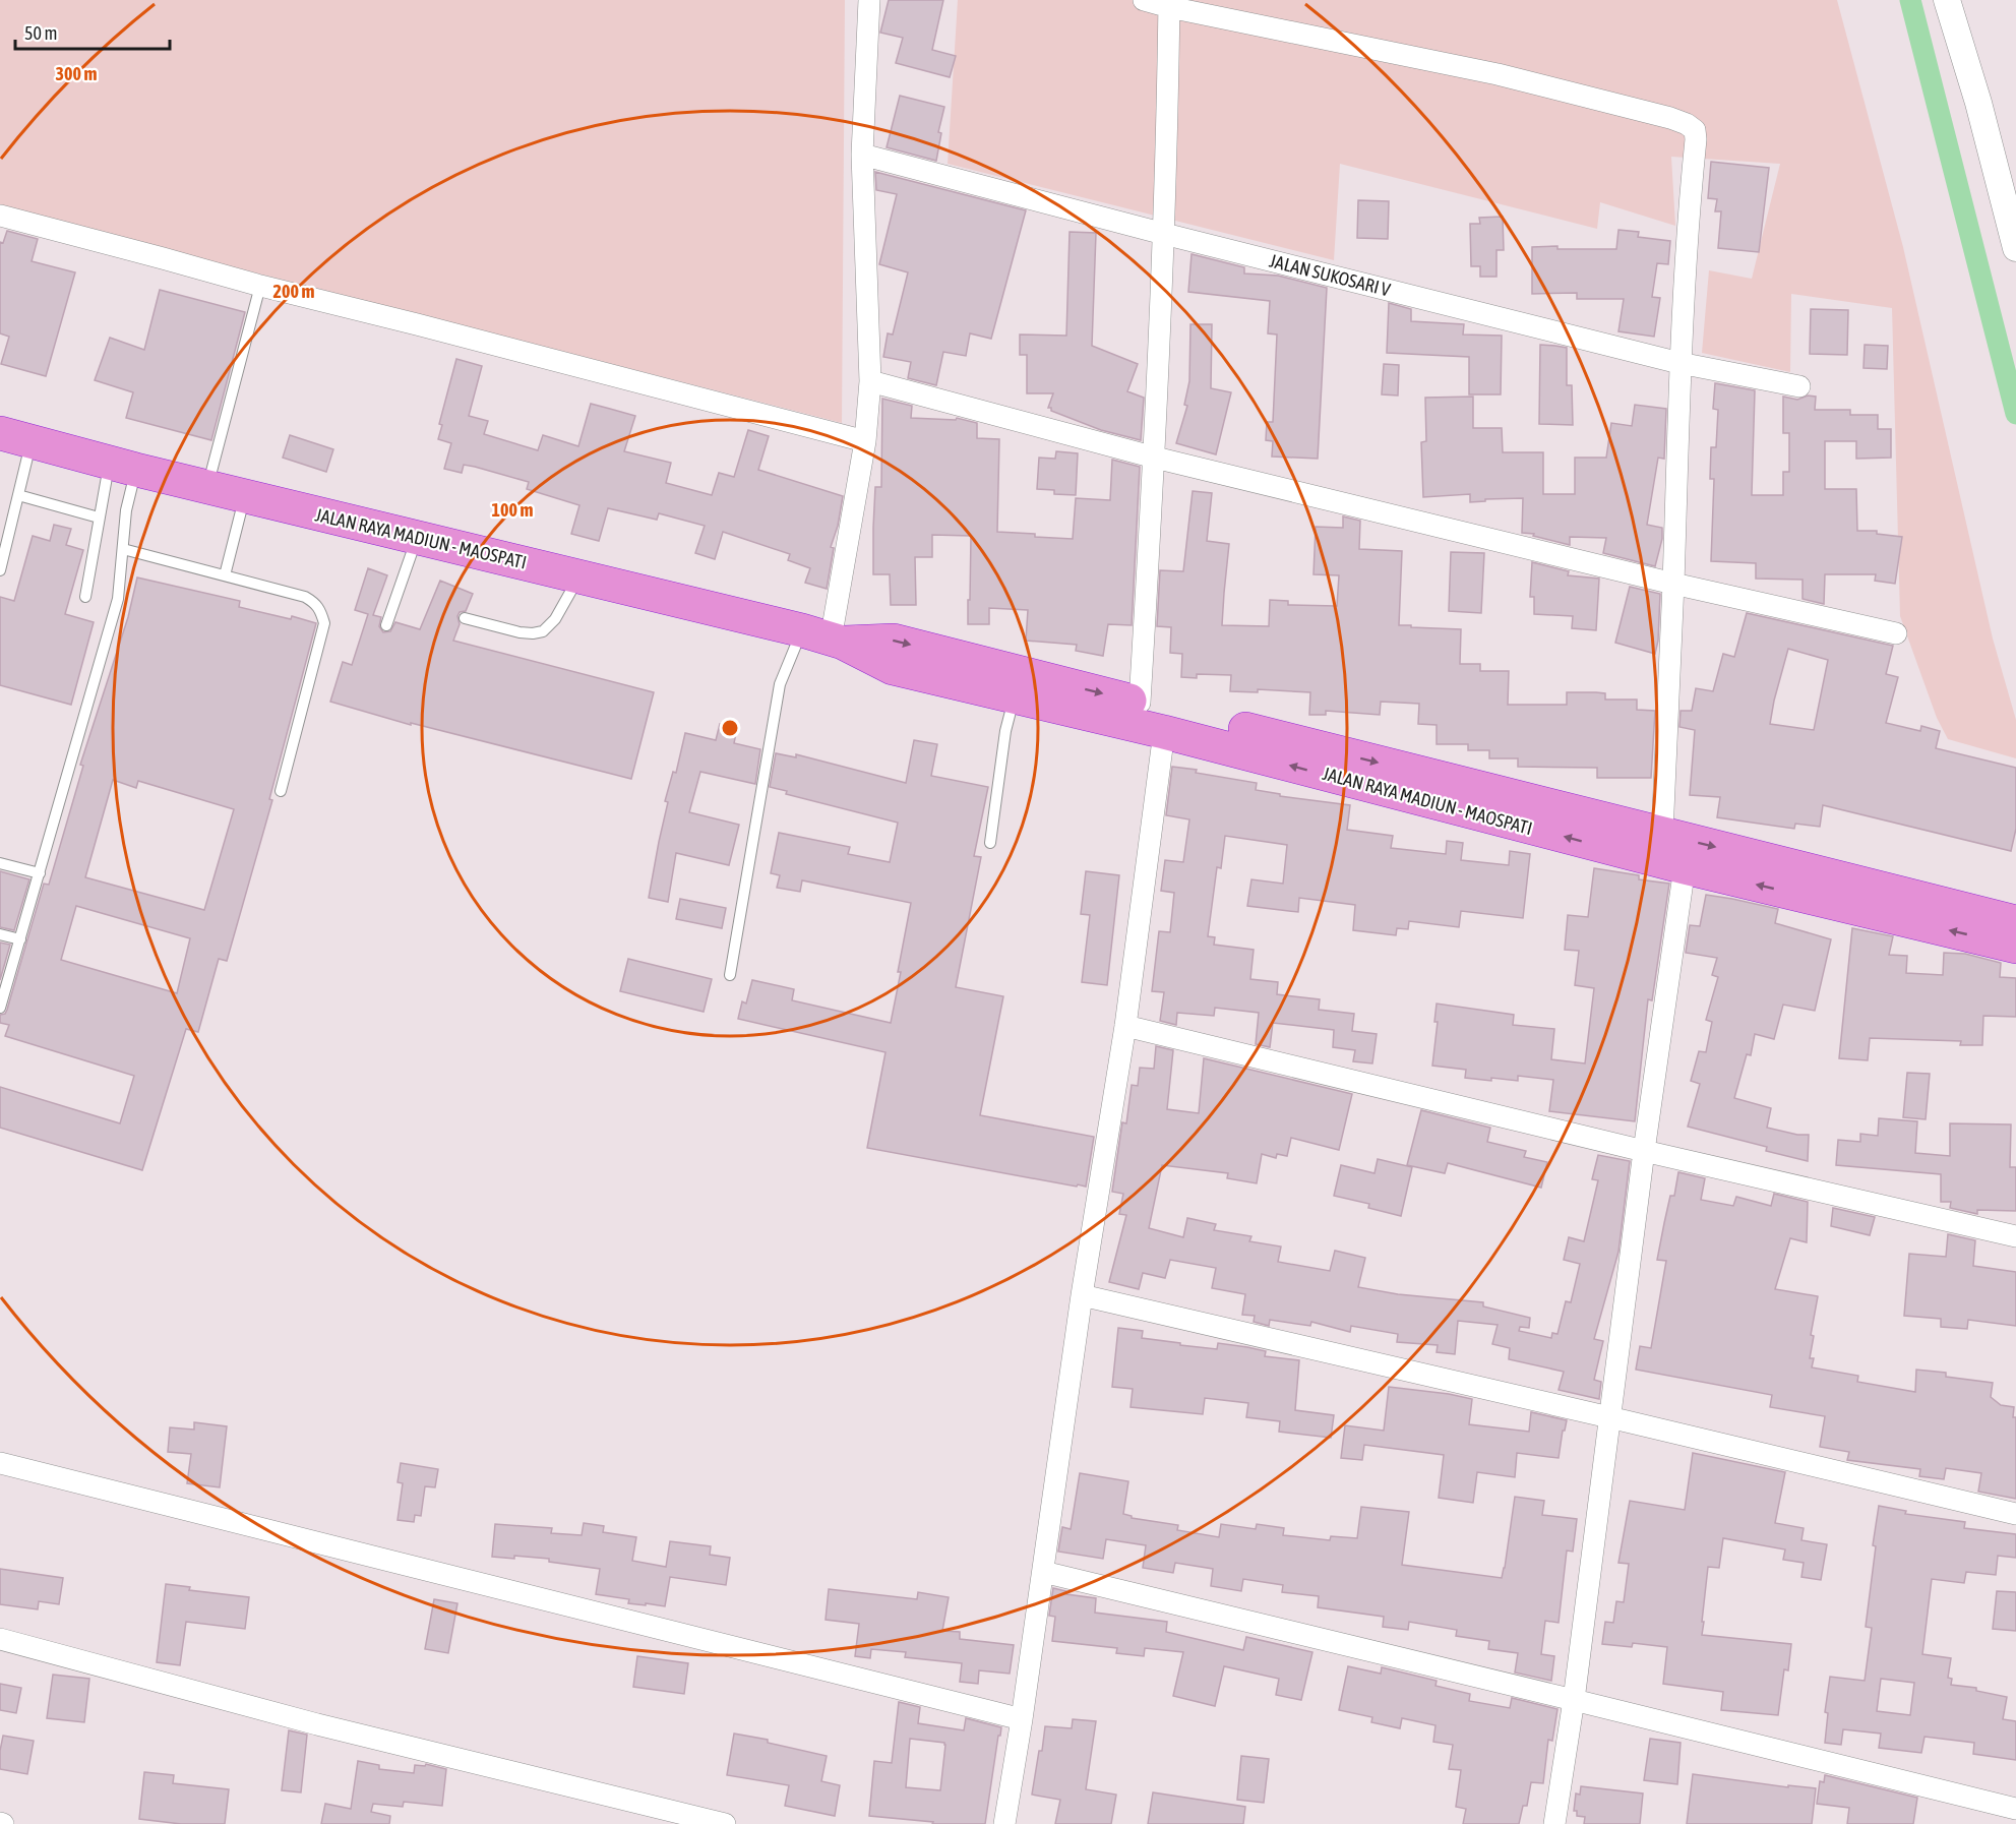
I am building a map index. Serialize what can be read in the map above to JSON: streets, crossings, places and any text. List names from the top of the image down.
{
  "streets": {
    "highway": ["JALAN RAYA MADIUN - MAOSPATI"],
    "street": ["JALAN SUKOSARI V"]
  },
  "scale_bar": "50 m",
  "rings": ["300 m", "200 m", "100 m"]
}
